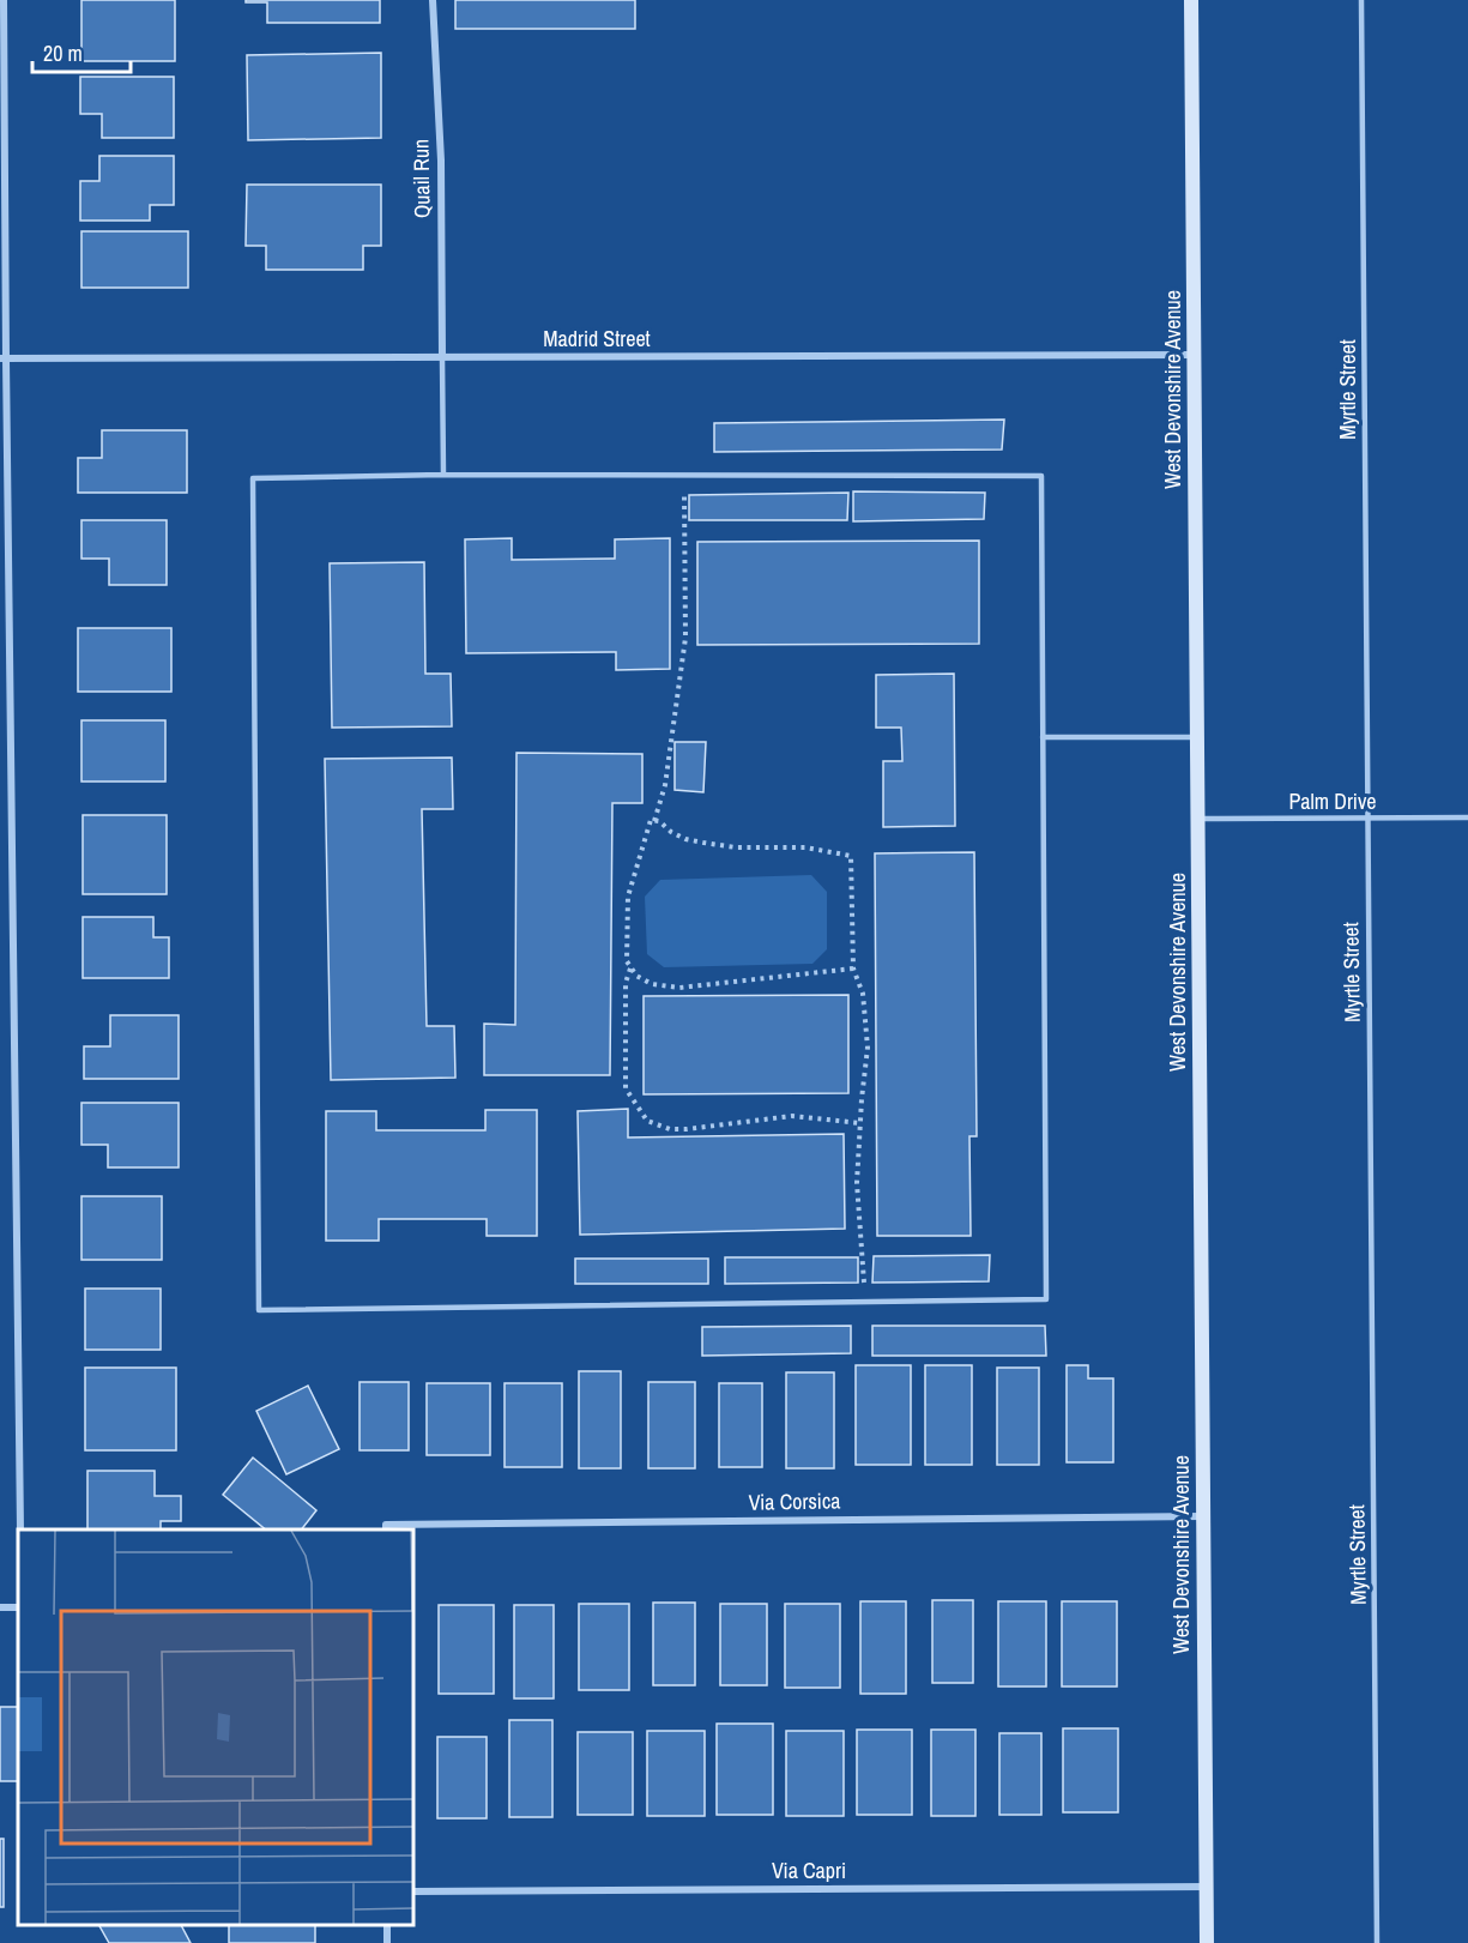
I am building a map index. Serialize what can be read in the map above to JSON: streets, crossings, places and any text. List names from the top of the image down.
{
  "streets": {
    "main road": ["West Devonshire Avenue"],
    "street": [
      "Quail Run",
      "Madrid Street",
      "Via Corsica",
      "Via Capri"
    ],
    "lane": ["Myrtle Street", "Palm Drive"]
  },
  "crossings": [
    ["Quail Run", "Madrid Street"],
    ["Madrid Street", "West Devonshire Avenue"],
    ["West Devonshire Avenue", "Palm Drive"],
    ["West Devonshire Avenue", "Via Corsica"],
    ["West Devonshire Avenue", "Via Capri"],
    ["Myrtle Street", "Palm Drive"]
  ],
  "scale_bar": "20 m"
}
